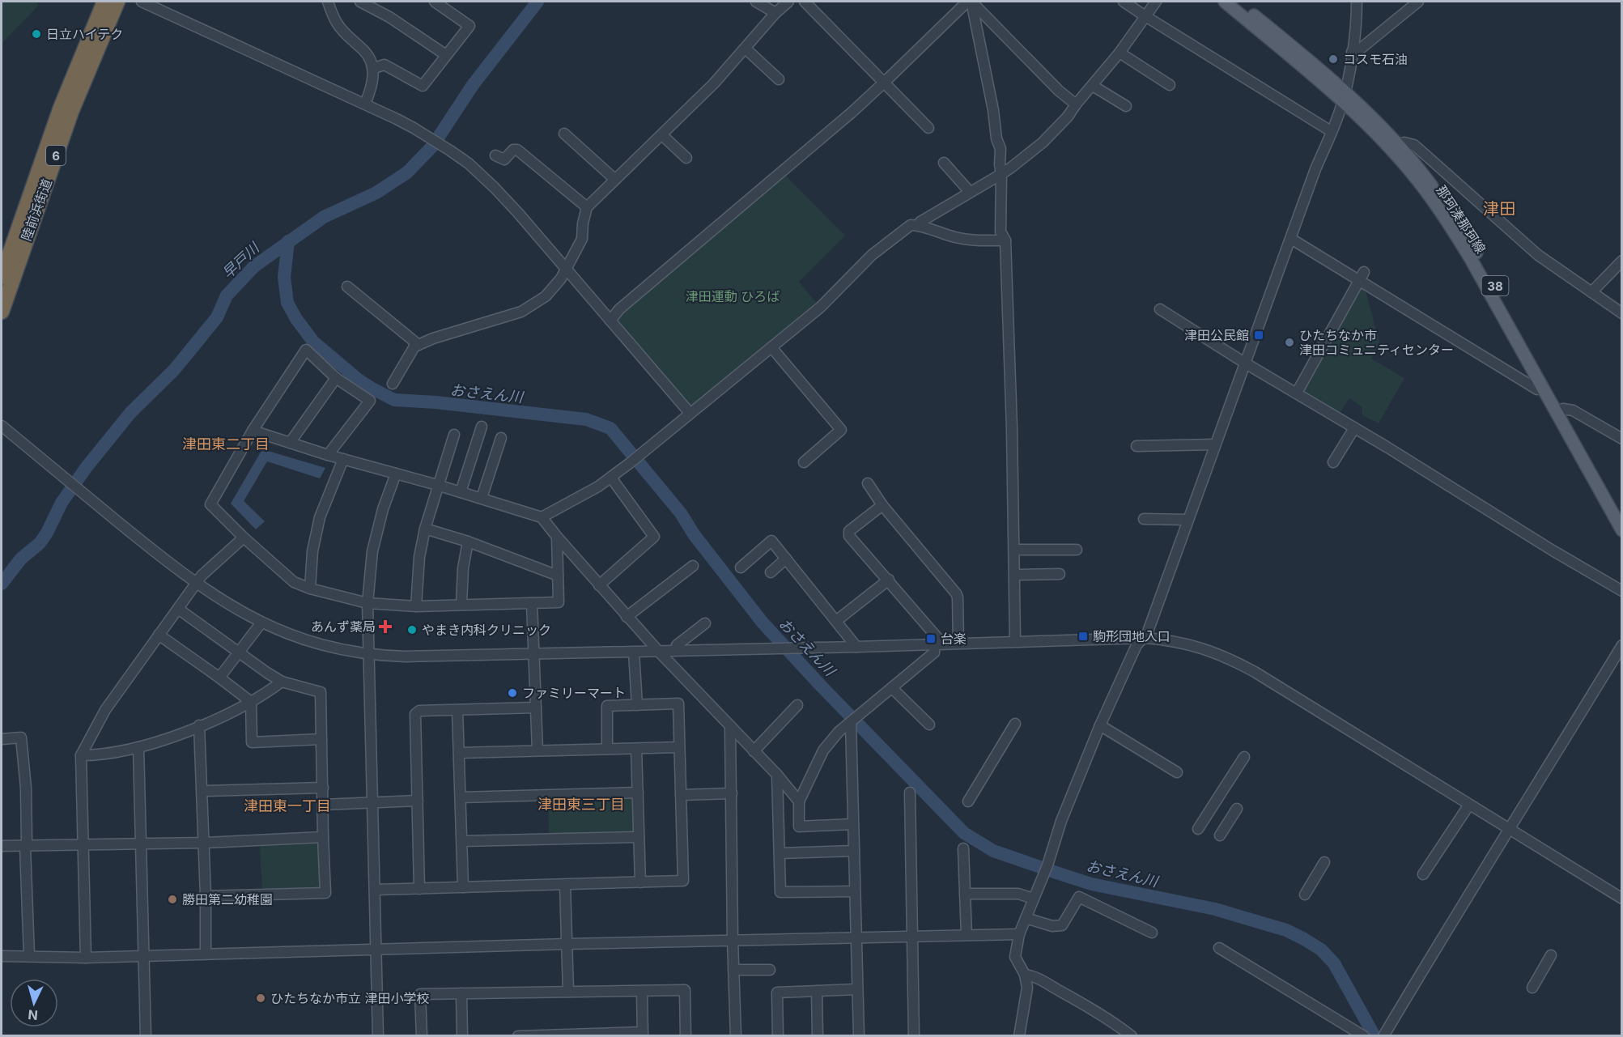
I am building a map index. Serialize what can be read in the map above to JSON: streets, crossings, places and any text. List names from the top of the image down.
{
  "streets": {
    "highway": ["6", "陸前浜街道"],
    "main road": ["那珂湊那珂線", "38"]
  },
  "districts": [
    "津田",
    "津田東二丁目",
    "津田東三丁目",
    "津田東一丁目"
  ],
  "water": ["早戸川", "おさえん川"],
  "parks": ["津田運動 ひろば"],
  "places": {
    "other": [
      "日立ハイテク",
      "コスモ石油",
      "ひたちなか市 津田コミュニティセンター",
      "やまき内科クリニック",
      "ファミリーマート",
      "勝田第二幼稚園",
      "ひたちなか市立 津田小学校"
    ],
    "transit": ["津田公民館", "駒形団地入口", "台楽"],
    "health": ["あんず薬局"]
  },
  "north": "bottom"
}
